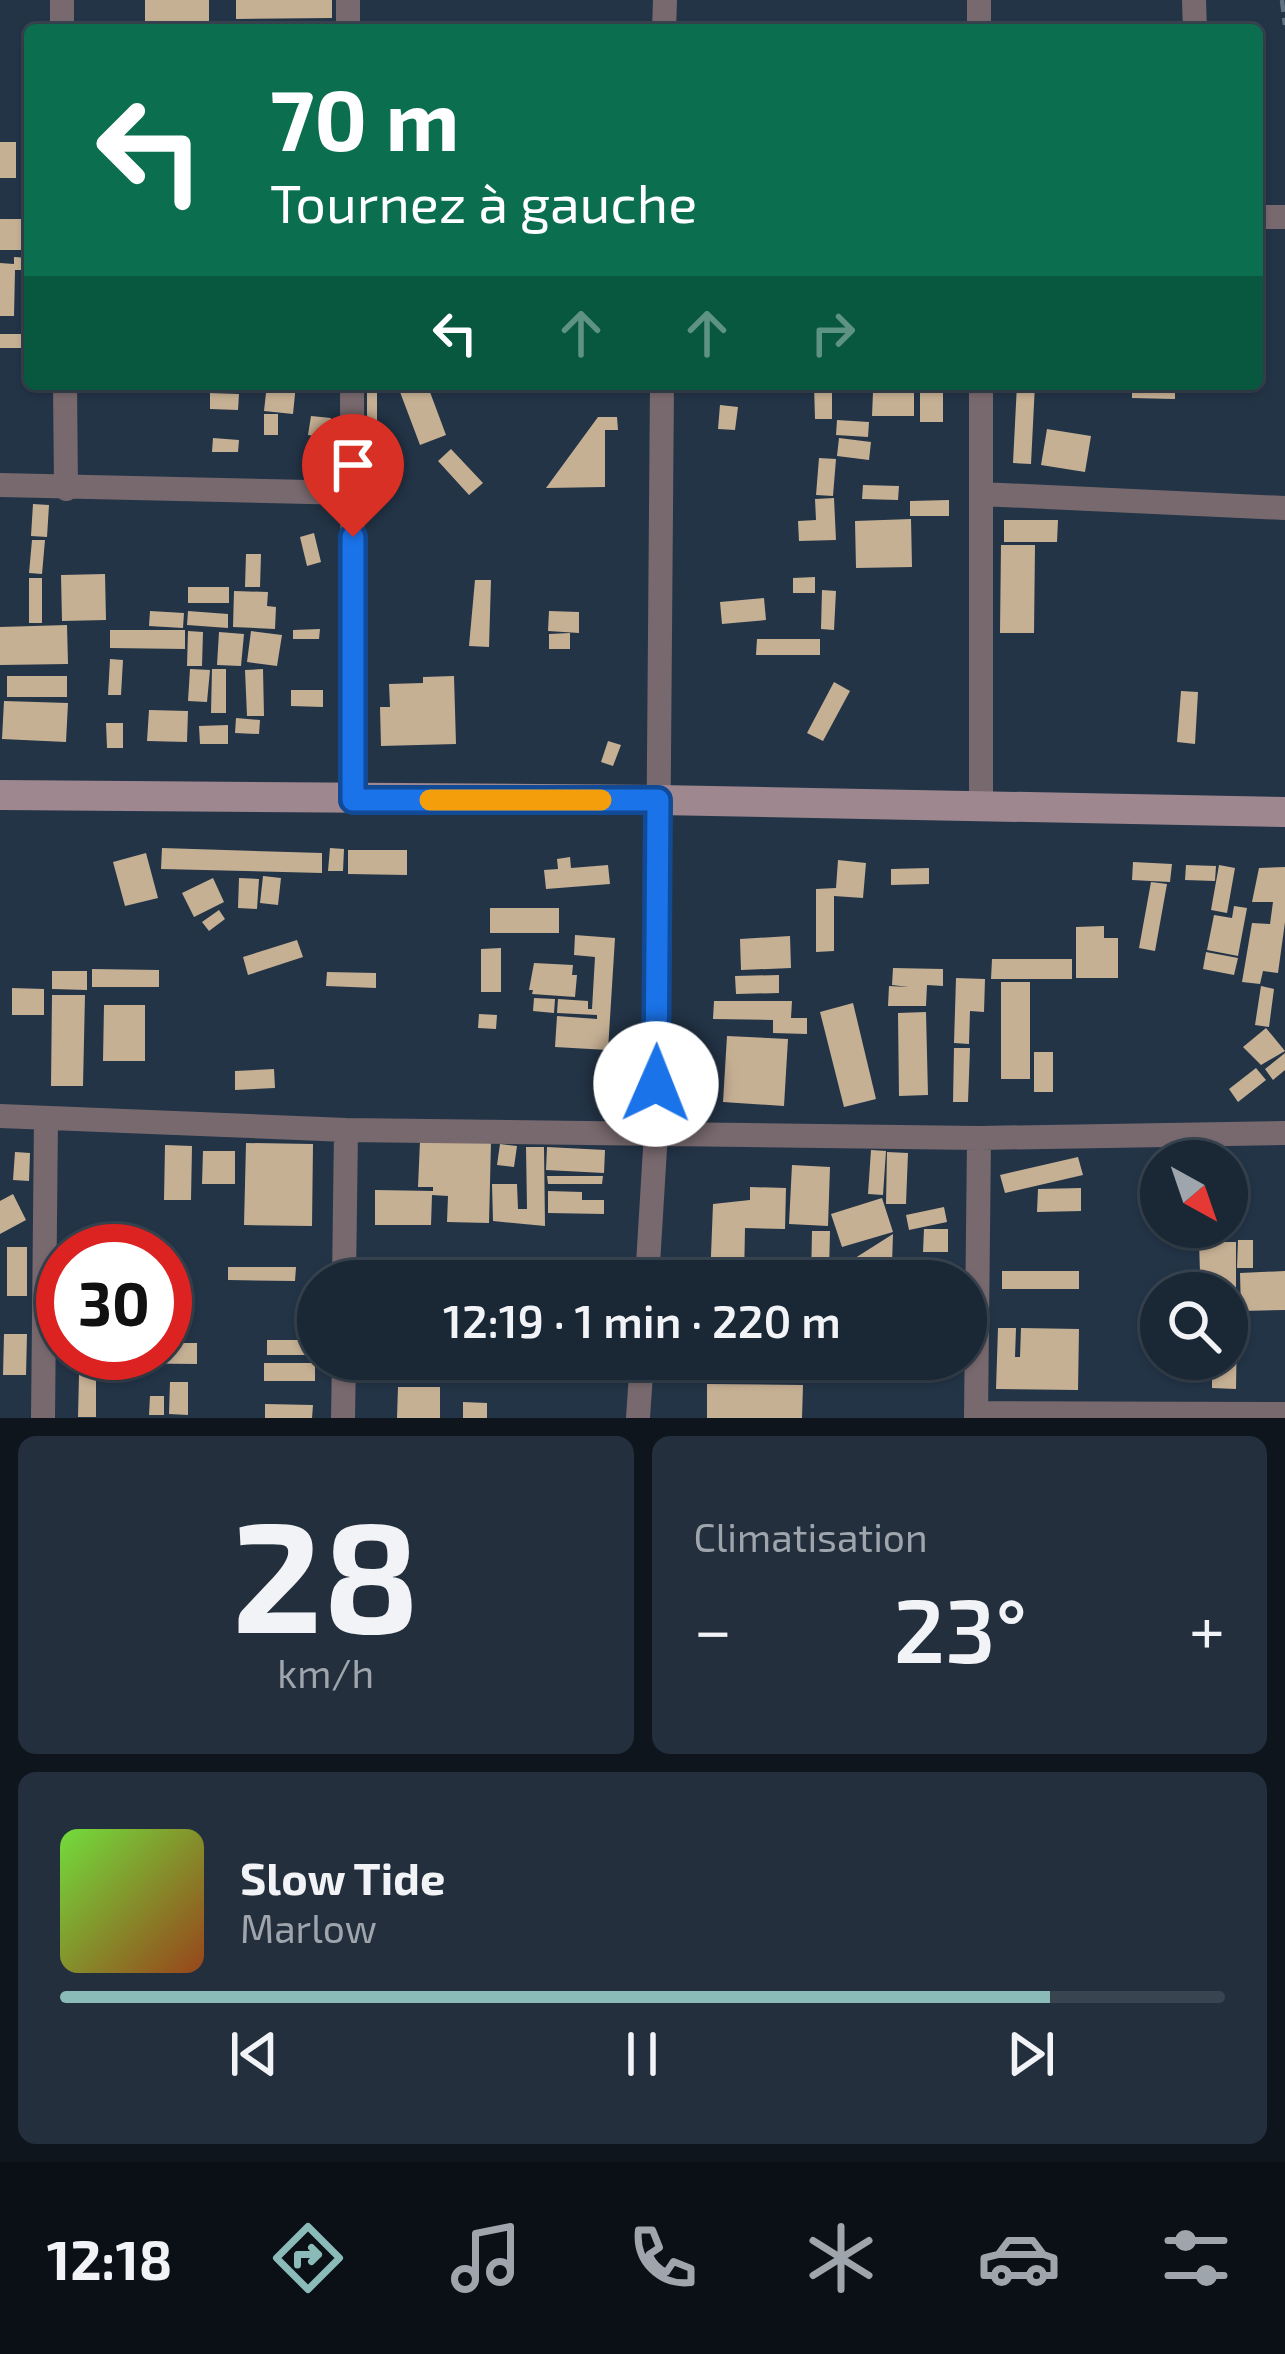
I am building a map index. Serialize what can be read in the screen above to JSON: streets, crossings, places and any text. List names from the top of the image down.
{
  "north": "bottom right",
  "page": {
    "turn": ["70 m", "Tournez à gauche"],
    "limit": "30",
    "trip": "12:19 · 1 min · 220 m",
    "tile": [
      ["28", "km/h"],
      "Climatisation"
    ],
    "heat": ["−", "23°", "+"],
    "song": ["Slow Tide", "Marlow"],
    "tabs": "12:18"
  }
}
